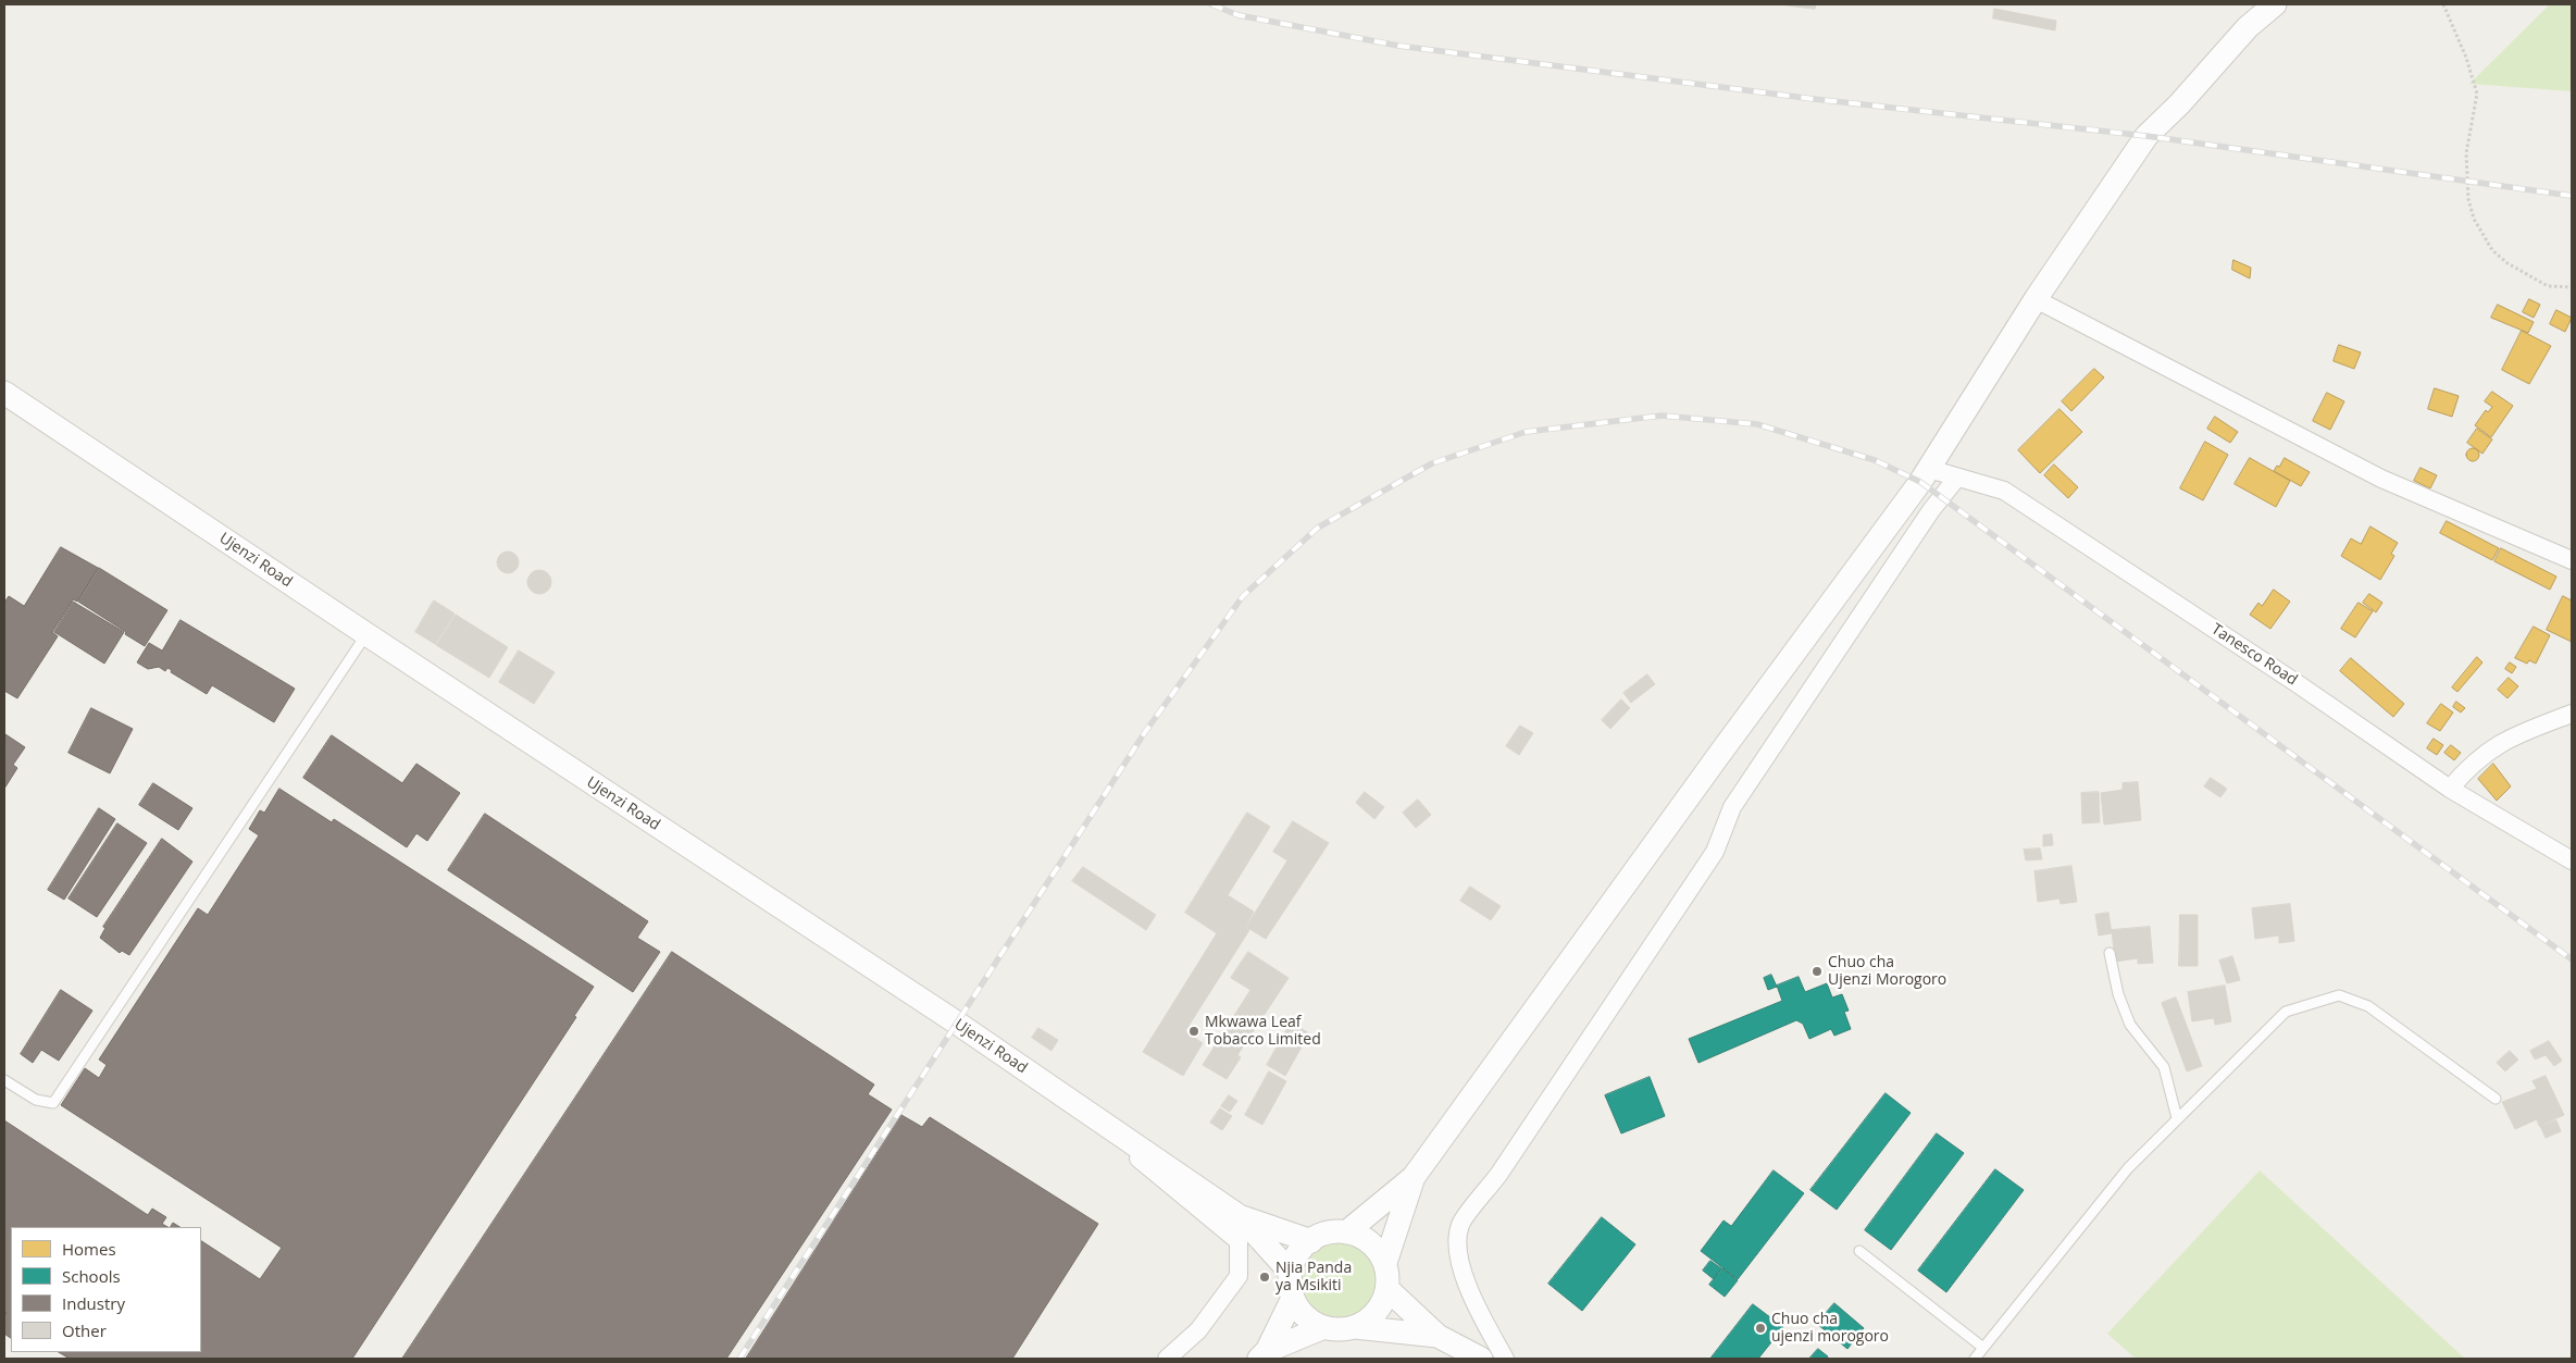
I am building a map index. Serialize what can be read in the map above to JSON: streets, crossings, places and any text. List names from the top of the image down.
{
  "streets": {
    "street": ["Ujenzi Road", "Tanesco Road"]
  },
  "places": [
    "Chuo cha Ujenzi Morogoro",
    "Mkwawa Leaf Tobacco Limited",
    "Njia Panda ya Msikiti",
    "Chuo cha ujenzi morogoro"
  ],
  "legend": [
    "Homes",
    "Schools",
    "Industry",
    "Other"
  ]
}
